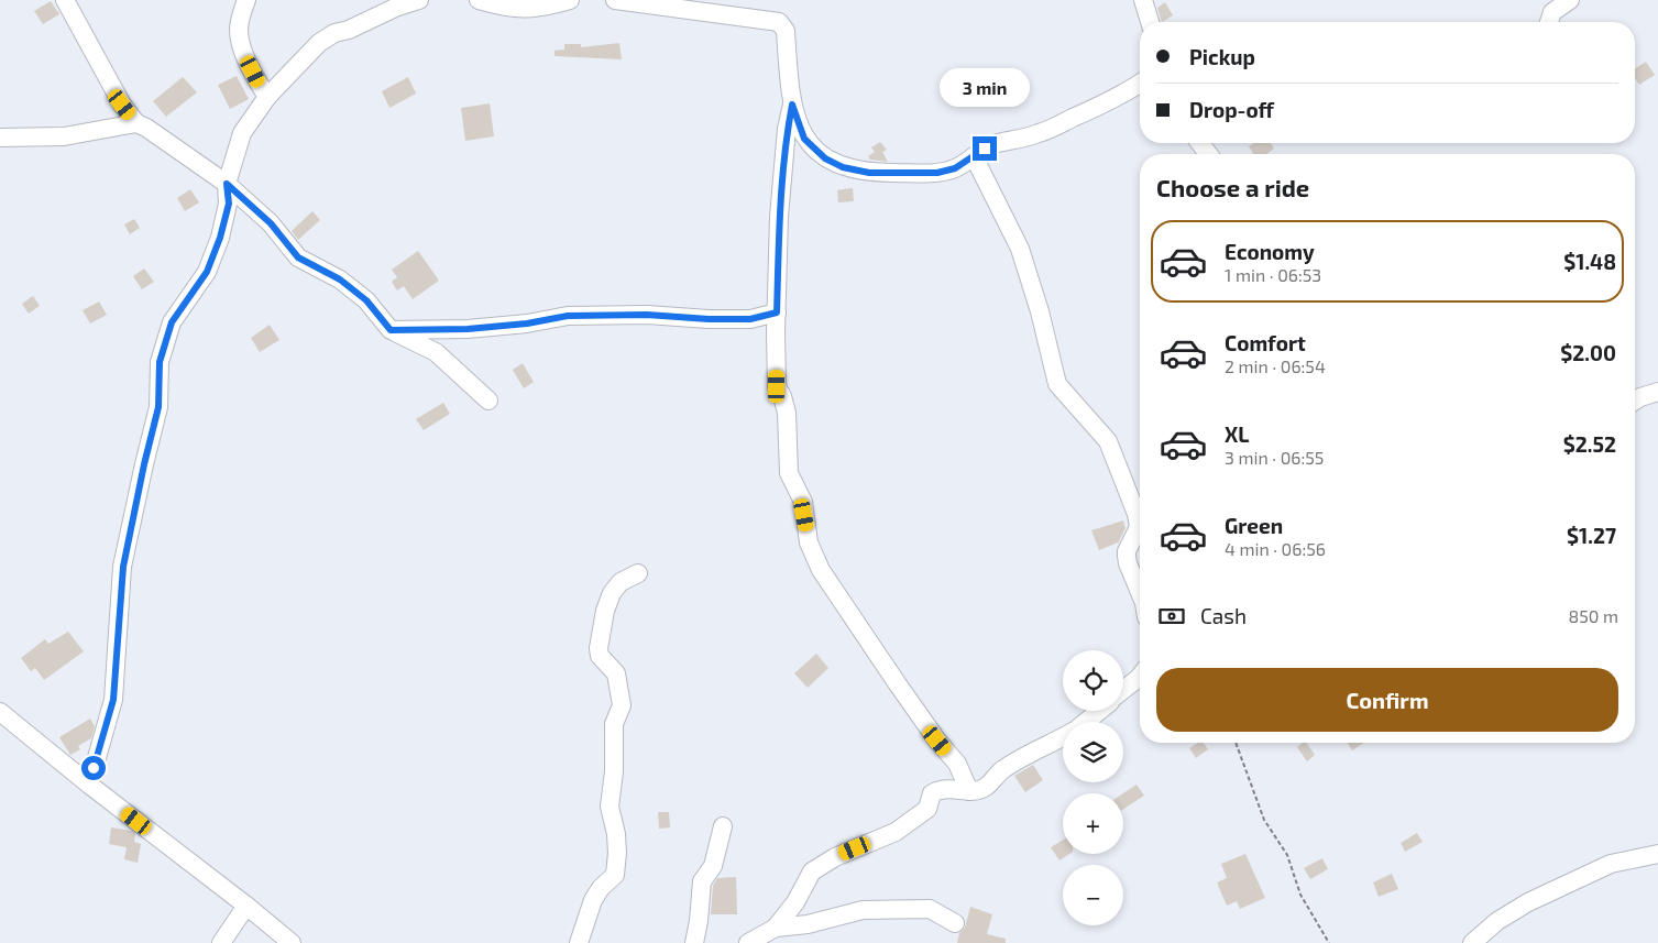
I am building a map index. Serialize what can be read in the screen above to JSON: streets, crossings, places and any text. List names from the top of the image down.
{
  "page": {
    "banner": ["Pickup", "Drop-off"],
    "bubble": "3 min",
    "heading": "Choose a ride",
    "list": [
      {
        "name": "Economy",
        "note": "1 min · 06:53",
        "value": "$1.48"
      },
      {
        "name": "Comfort",
        "note": "2 min · 06:54",
        "value": "$2.00"
      },
      {
        "name": "XL",
        "note": "3 min · 06:55",
        "value": "$2.52"
      },
      {
        "name": "Green",
        "note": "4 min · 06:56",
        "value": "$1.27"
      }
    ],
    "pay": ["Cash", "850 m"],
    "map_buttons": ["+", "−"],
    "buttons": "Confirm"
  }
}
